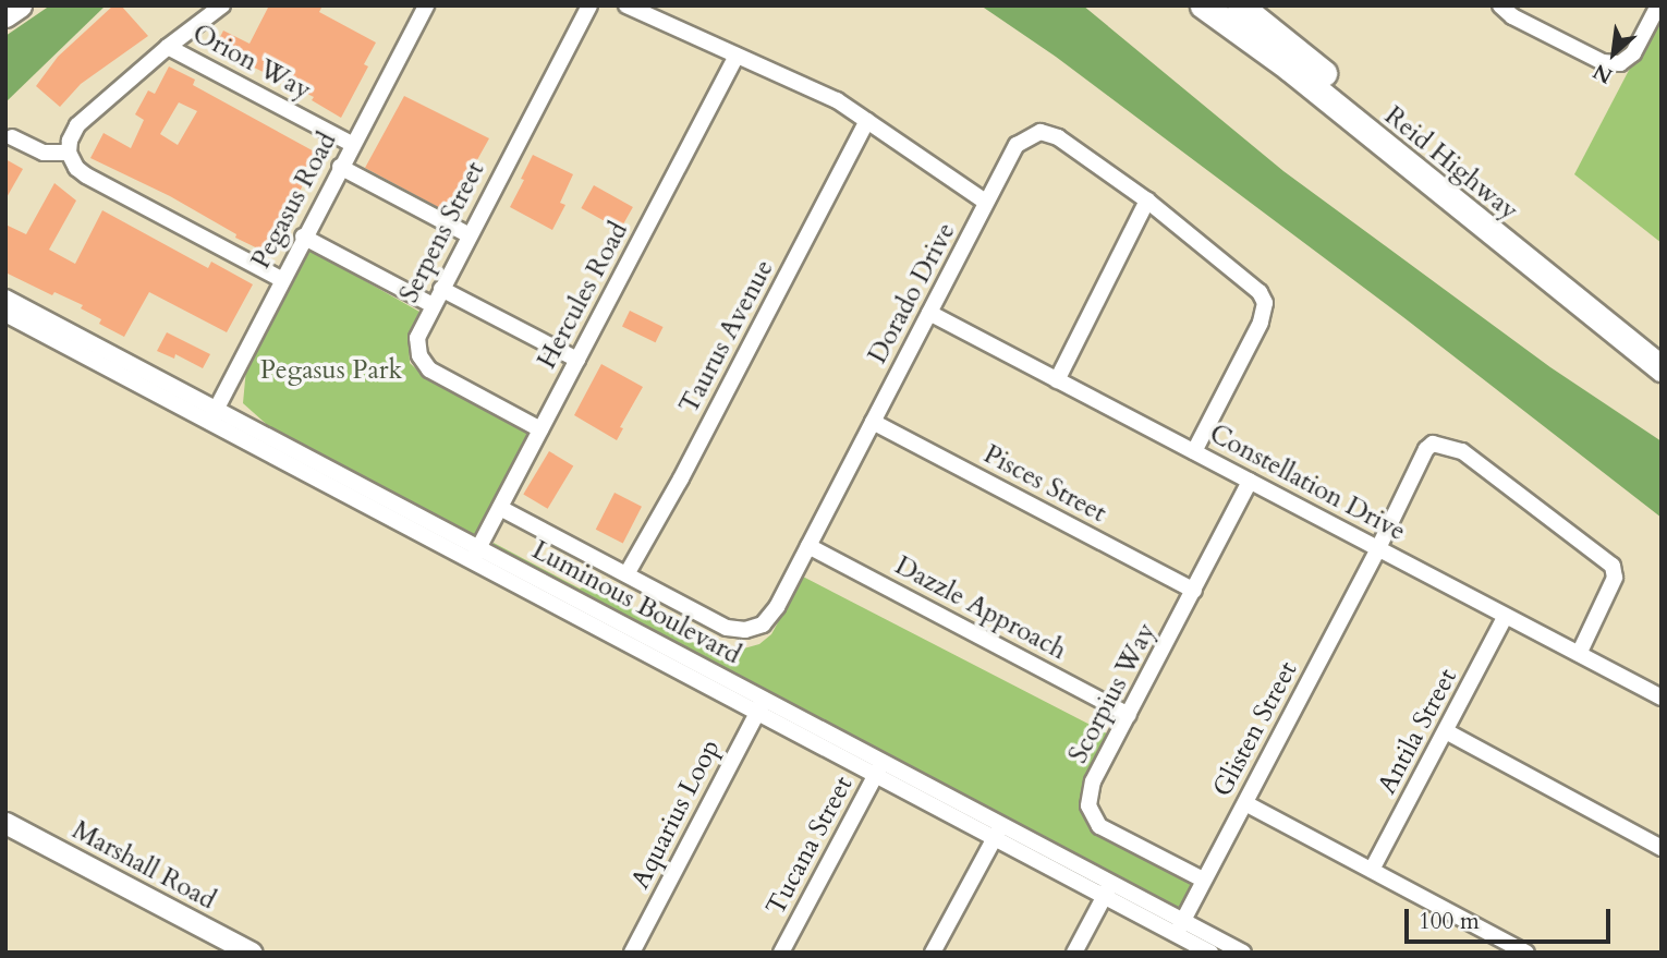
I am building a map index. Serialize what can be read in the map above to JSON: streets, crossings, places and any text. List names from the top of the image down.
{
  "streets": {
    "highway": ["Reid Highway"],
    "main road": ["Marshall Road"],
    "street": [
      "Orion Way",
      "Pegasus Road",
      "Serpens Street",
      "Dorado Drive",
      "Hercules Road",
      "Taurus Avenue",
      "Constellation Drive",
      "Pisces Street",
      "Luminous Boulevard",
      "Dazzle Approach",
      "Scorpius Way",
      "Glisten Street",
      "Antila Street",
      "Aquarius Loop",
      "Tucana Street"
    ]
  },
  "crossings": [
    ["Orion Way", "Pegasus Road"],
    ["Pegasus Road", "Luminous Boulevard"],
    ["Serpens Street", "Hercules Road"],
    ["Dorado Drive", "Hercules Road"],
    ["Dorado Drive", "Taurus Avenue"],
    ["Dorado Drive", "Constellation Drive"],
    ["Dorado Drive", "Pisces Street"],
    ["Dorado Drive", "Dazzle Approach"],
    ["Hercules Road", "Luminous Boulevard"],
    ["Constellation Drive", "Scorpius Way"],
    ["Constellation Drive", "Glisten Street"],
    ["Constellation Drive", "Antila Street"],
    ["Pisces Street", "Scorpius Way"],
    ["Luminous Boulevard", "Glisten Street"],
    ["Luminous Boulevard", "Aquarius Loop"],
    ["Luminous Boulevard", "Tucana Street"],
    ["Dazzle Approach", "Scorpius Way"],
    ["Scorpius Way", "Glisten Street"]
  ],
  "parks": ["Pegasus Park"],
  "scale_bar": "100 m",
  "north": "bottom left"
}
